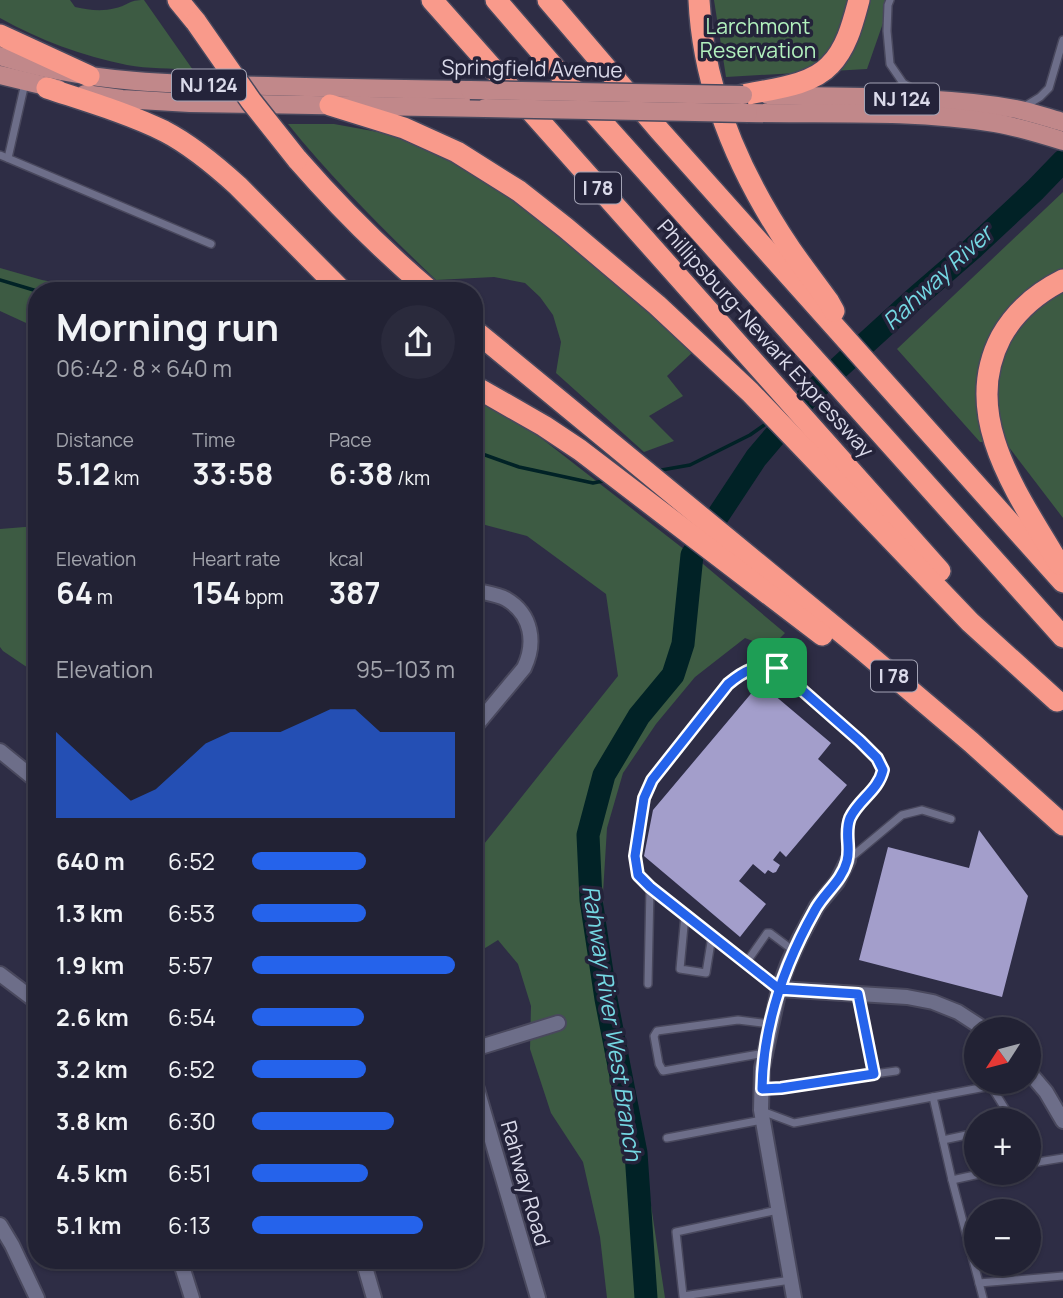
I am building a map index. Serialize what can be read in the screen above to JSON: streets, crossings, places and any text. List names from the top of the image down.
{
  "streets": {
    "highway": ["I 78", "Phillipsburg-Newark Expressway"],
    "main road": ["Springfield Avenue", "NJ 124"],
    "street": ["Rahway Road"]
  },
  "water": ["Rahway River", "Rahway River West Branch"],
  "parks": ["Larchmont Reservation"],
  "north": "bottom left",
  "page": {
    "heading": ["Morning run", "06:42 · 8 × 640 m"],
    "stats": [
      ["Distance", "5.12 km"],
      ["Time", "33:58"],
      ["Pace", "6:38 /km"],
      ["Elevation", "64 m"],
      ["Heart rate", "154 bpm"],
      ["kcal", "387"]
    ],
    "chart": ["Elevation", "95–103 m"],
    "list": [
      {
        "name": "640 m",
        "note": "6:52"
      },
      {
        "name": "1.3 km",
        "note": "6:53"
      },
      {
        "name": "1.9 km",
        "note": "5:57"
      },
      {
        "name": "2.6 km",
        "note": "6:54"
      },
      {
        "name": "3.2 km",
        "note": "6:52"
      },
      {
        "name": "3.8 km",
        "note": "6:30"
      },
      {
        "name": "4.5 km",
        "note": "6:51"
      },
      {
        "name": "5.1 km",
        "note": "6:13"
      }
    ],
    "map_buttons": ["+", "−"]
  }
}
